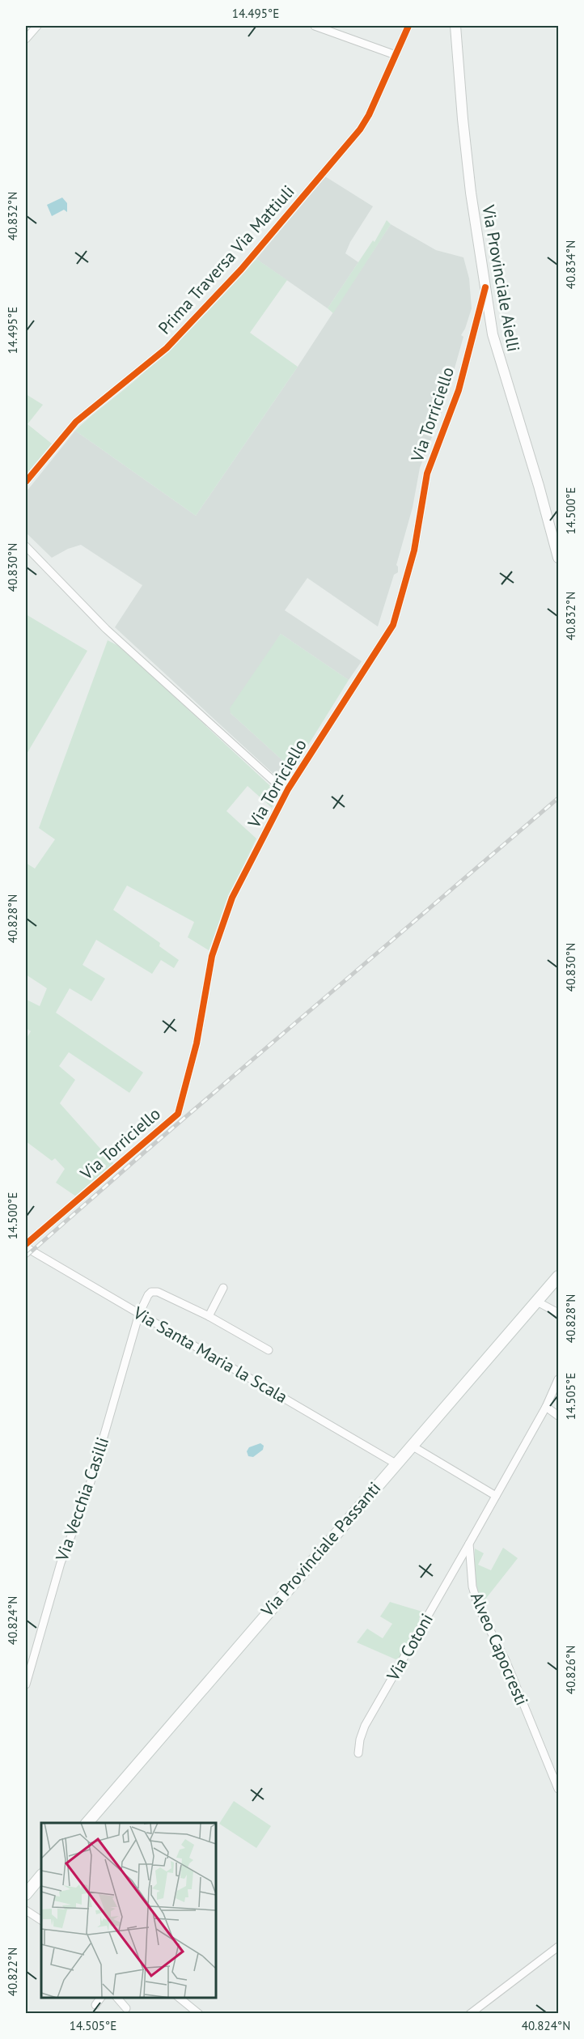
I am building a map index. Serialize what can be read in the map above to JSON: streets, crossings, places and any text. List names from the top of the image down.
{
  "streets": {
    "main road": ["Via Provinciale Passanti"],
    "street": [
      "Prima Traversa Via Mattiuli",
      "Via Provinciale Aielli",
      "Via Torriciello",
      "Via Santa Maria la Scala",
      "Via Vecchia Casilli",
      "Via Cotoni",
      "Alveo Capocresti"
    ]
  },
  "crossings": [
    ["Via Provinciale Aielli", "Via Torriciello"],
    ["Via Torriciello", "Via Santa Maria la Scala"],
    ["Via Santa Maria la Scala", "Via Vecchia Casilli"],
    ["Via Santa Maria la Scala", "Via Provinciale Passanti"],
    ["Via Cotoni", "Alveo Capocresti"]
  ],
  "coordinates": [
    "14.495°E",
    "40.832°N",
    "40.834°N",
    "14.500°E",
    "40.830°N",
    "40.828°N",
    "14.505°E",
    "40.824°N",
    "40.826°N",
    "40.822°N"
  ]
}
